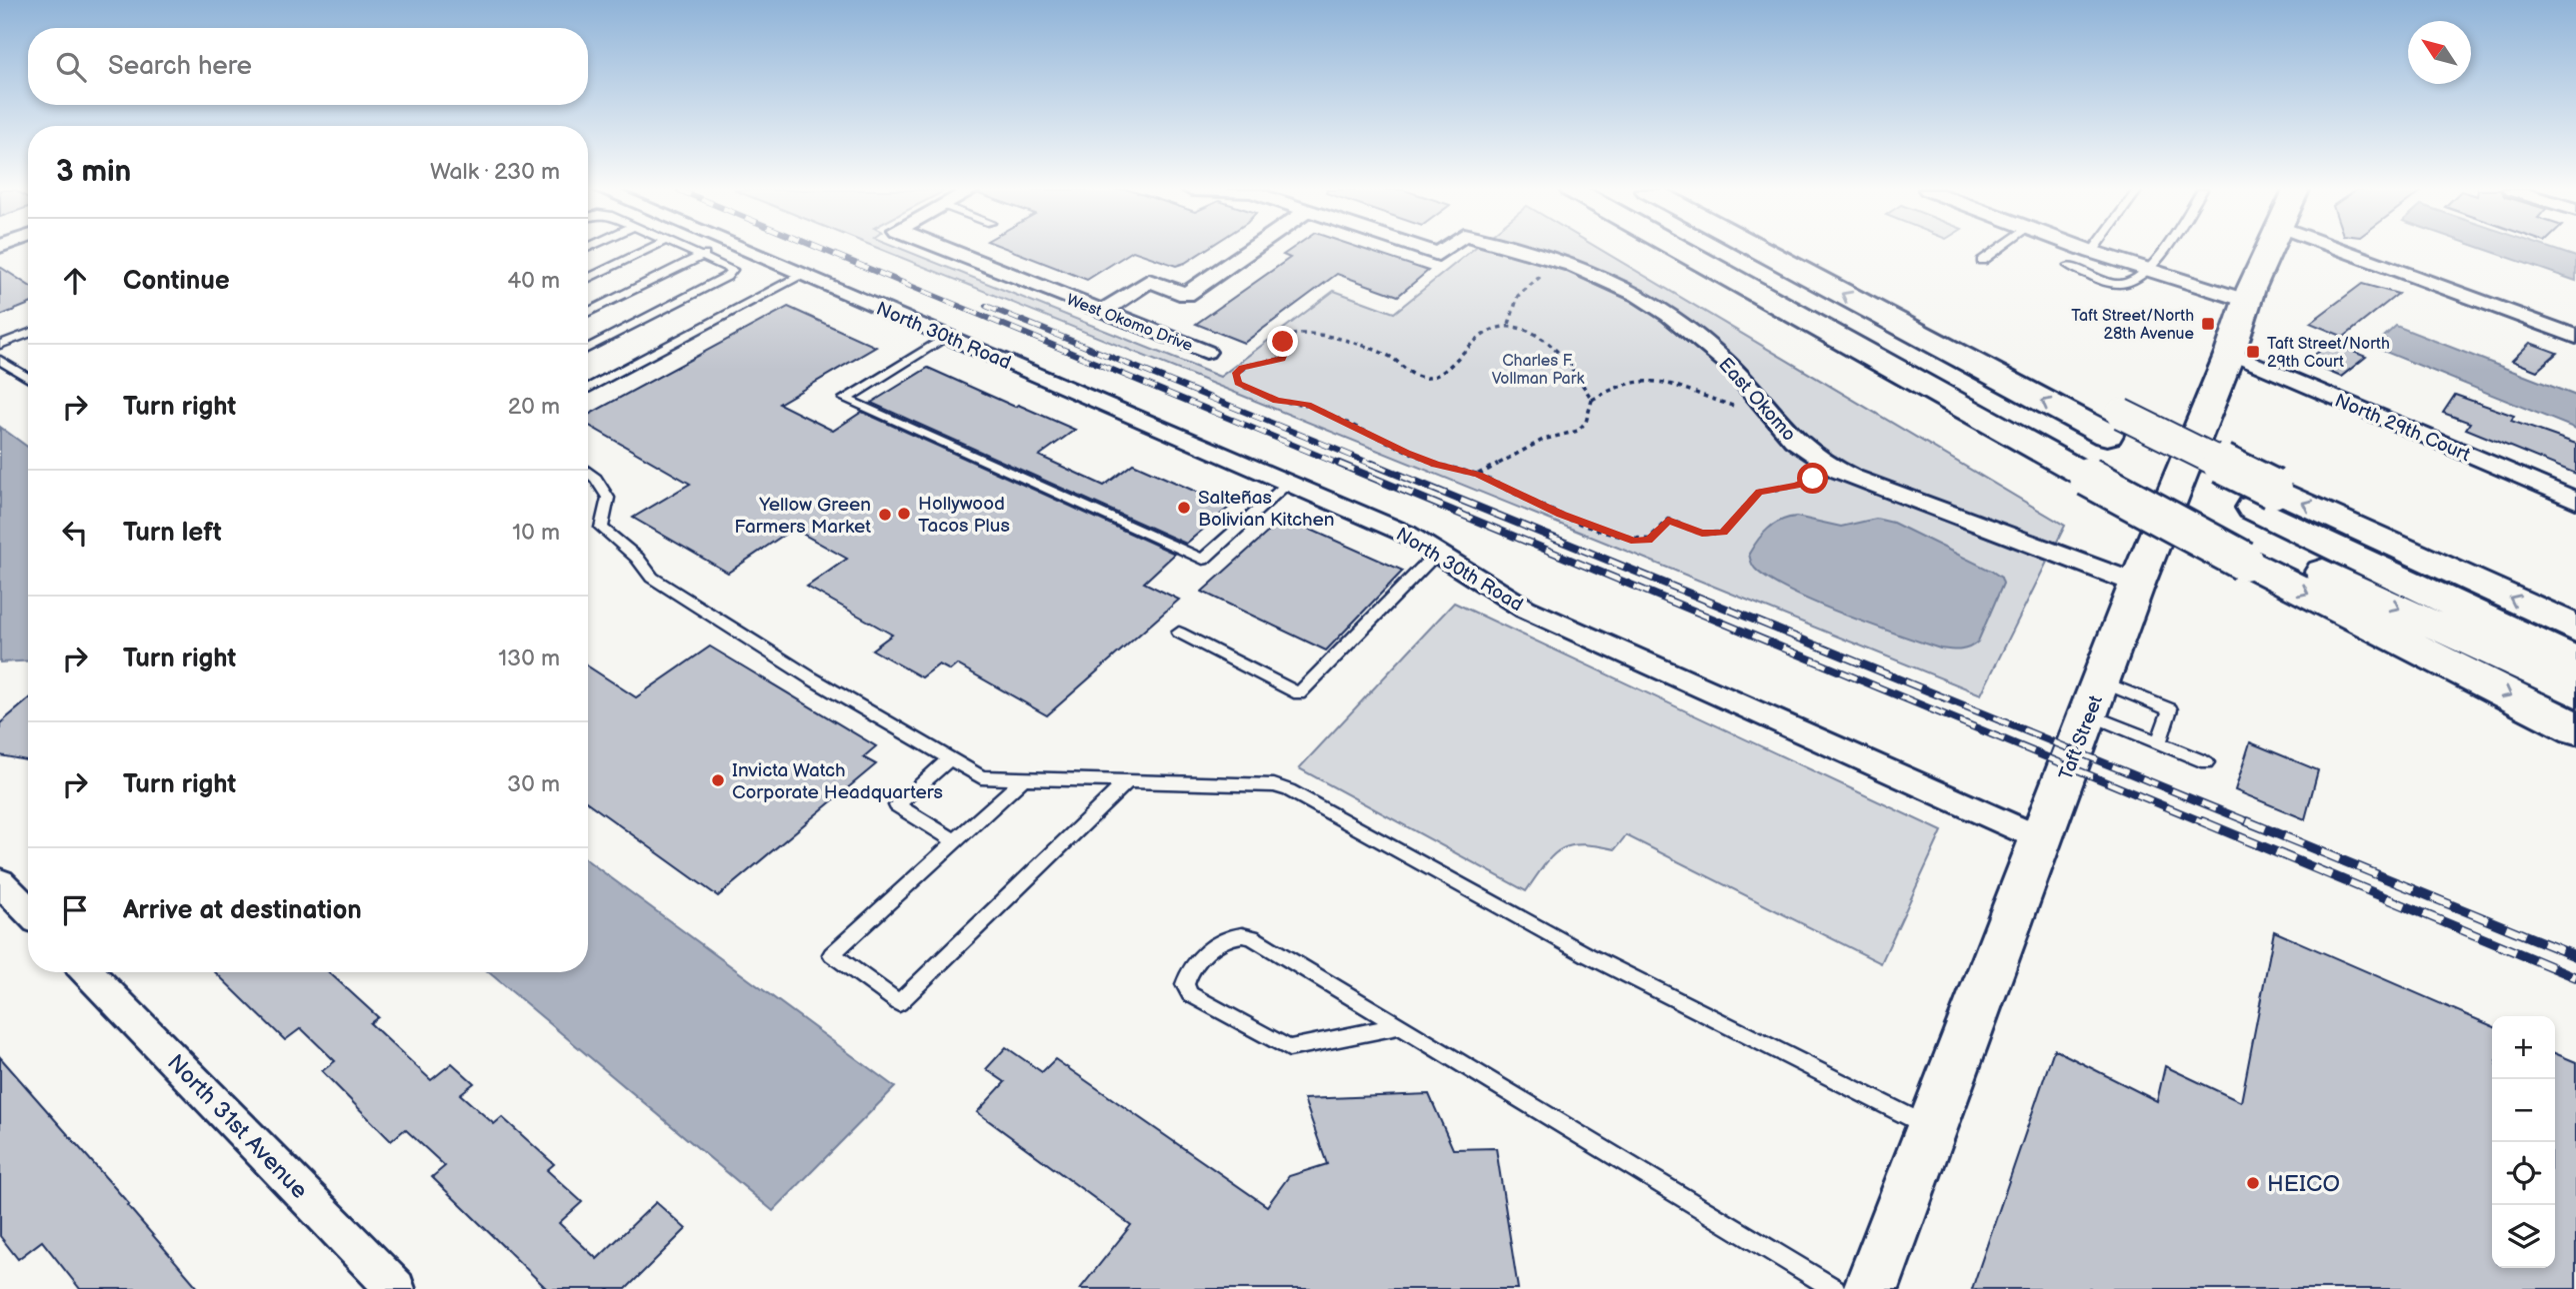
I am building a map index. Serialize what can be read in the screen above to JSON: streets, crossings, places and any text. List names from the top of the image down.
{
  "streets": {
    "main road": ["Taft Street"],
    "street": [
      "West Okomo Drive",
      "North 30th Road",
      "East Okomo",
      "North 29th Court",
      "North 31st Avenue"
    ]
  },
  "crossings": [
    ["North 30th Road", "Taft Street"],
    ["East Okomo", "Taft Street"],
    ["North 29th Court", "Taft Street"]
  ],
  "parks": ["Charles F. Vollman Park"],
  "places": {
    "transit": ["Taft Street/North 28th Avenue", "Taft Street/North 29th Court"],
    "other": [
      "Salteñas Bolivian Kitchen",
      "Hollywood Tacos Plus",
      "Yellow Green Farmers Market",
      "Invicta Watch Corporate Headquarters",
      "HEICO"
    ]
  },
  "north": "top left",
  "page": {
    "search": "Search here",
    "heading": ["3 min", "Walk · 230 m"],
    "list": [
      ["Continue", "40 m"],
      ["Turn right", "20 m"],
      ["Turn left", "10 m"],
      ["Turn right", "130 m"],
      ["Turn right", "30 m"],
      "Arrive at destination"
    ],
    "map_buttons": ["+", "−"]
  }
}
